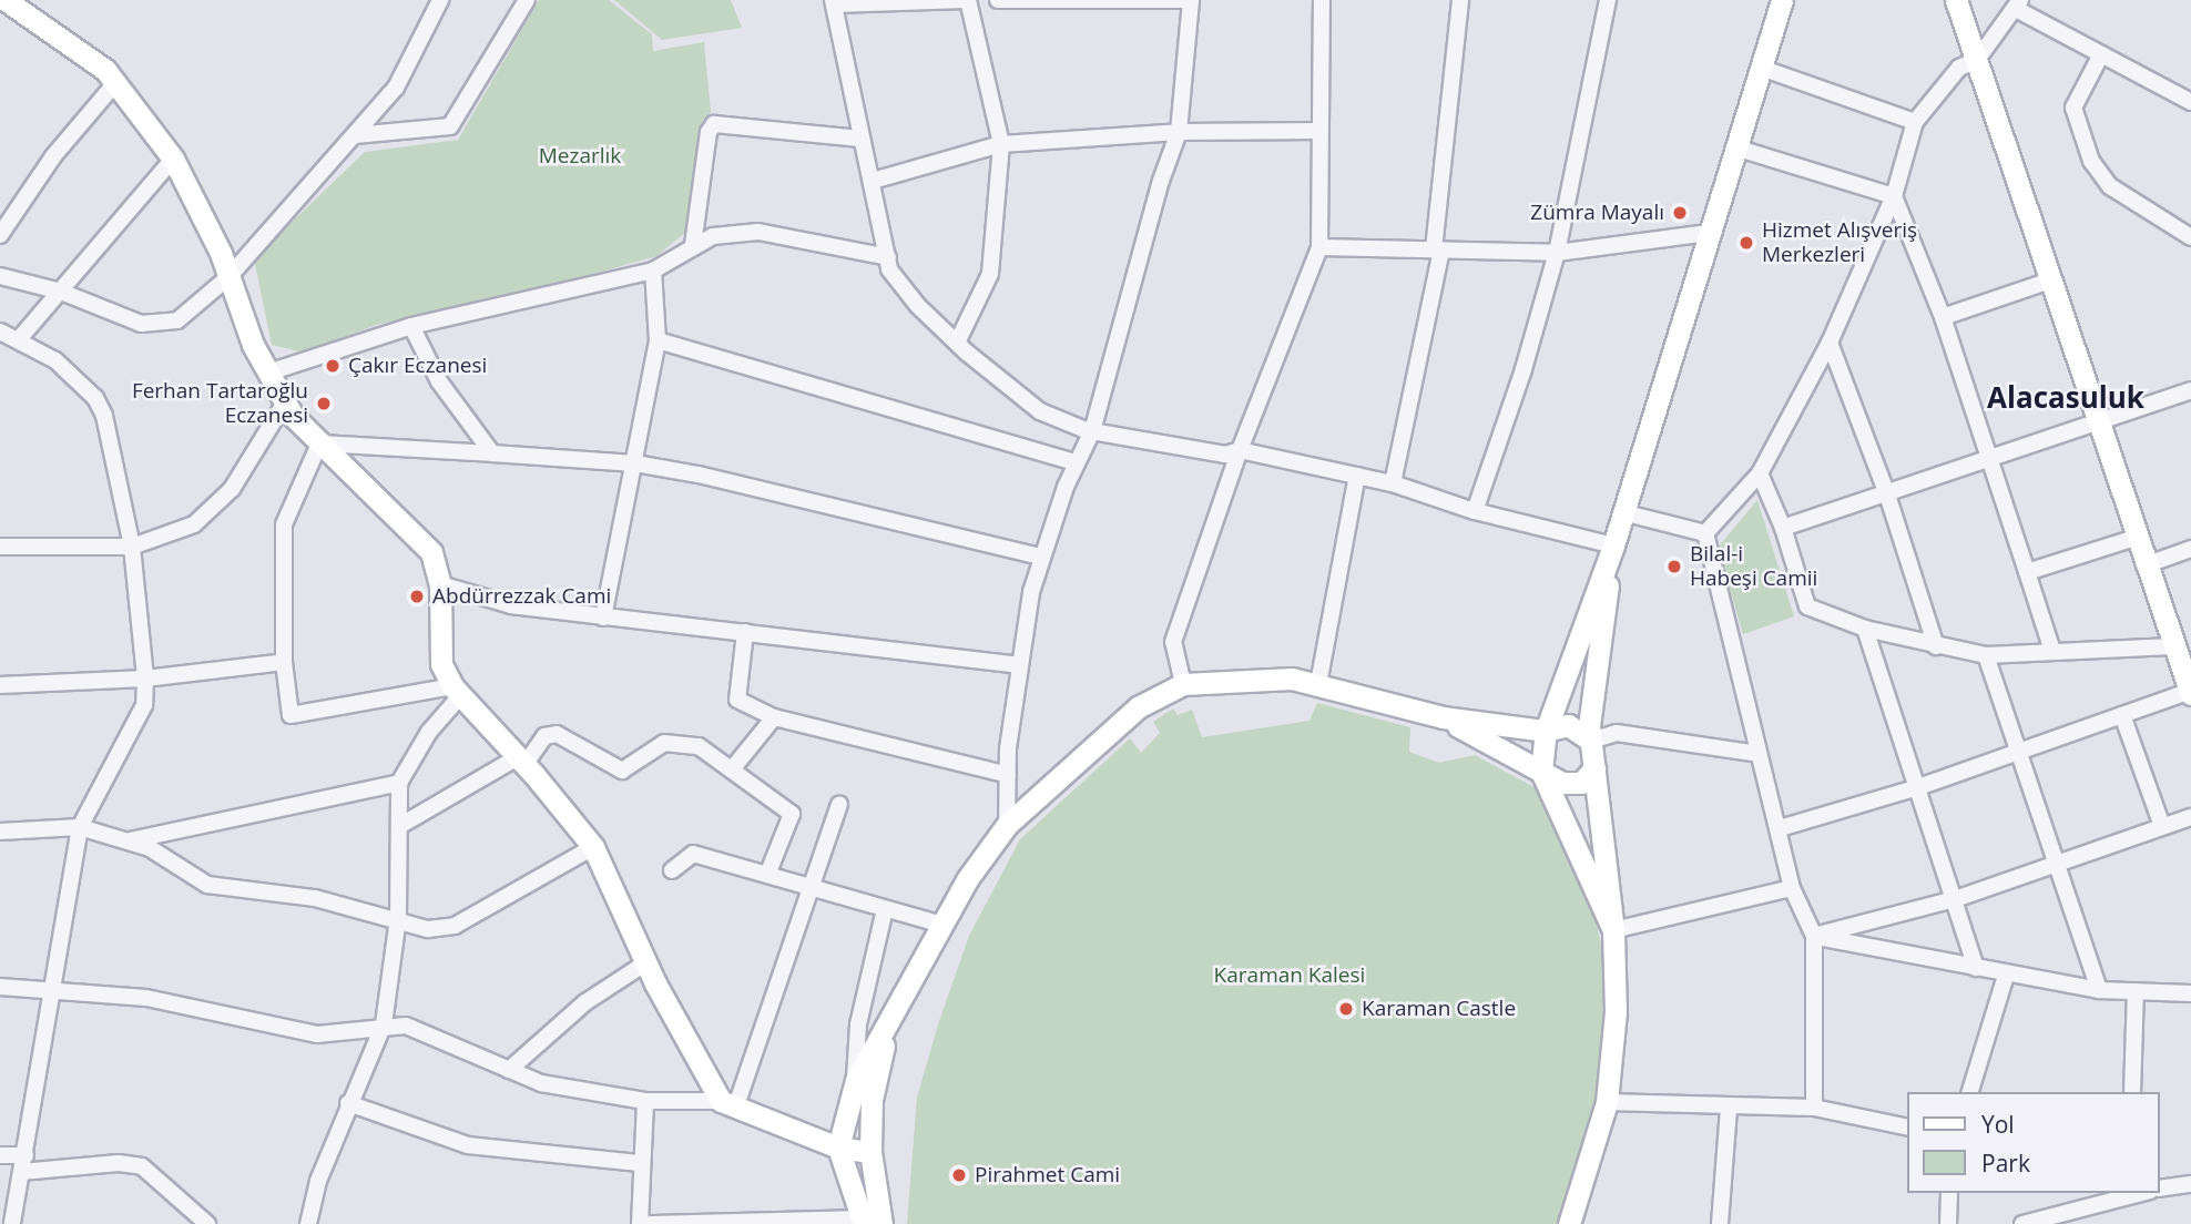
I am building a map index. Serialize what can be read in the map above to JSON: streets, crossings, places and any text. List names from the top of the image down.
{
  "districts": ["Alacasuluk"],
  "parks": ["Mezarlık", "Karaman Kalesi"],
  "places": [
    "Zümra Mayalı",
    "Hizmet Alışveriş Merkezleri",
    "Çakır Eczanesi",
    "Ferhan Tartaroğlu Eczanesi",
    "Bilal-i Habeşi Camii",
    "Abdürrezzak Cami",
    "Karaman Castle",
    "Pirahmet Cami"
  ],
  "legend": ["Yol", "Park"]
}
